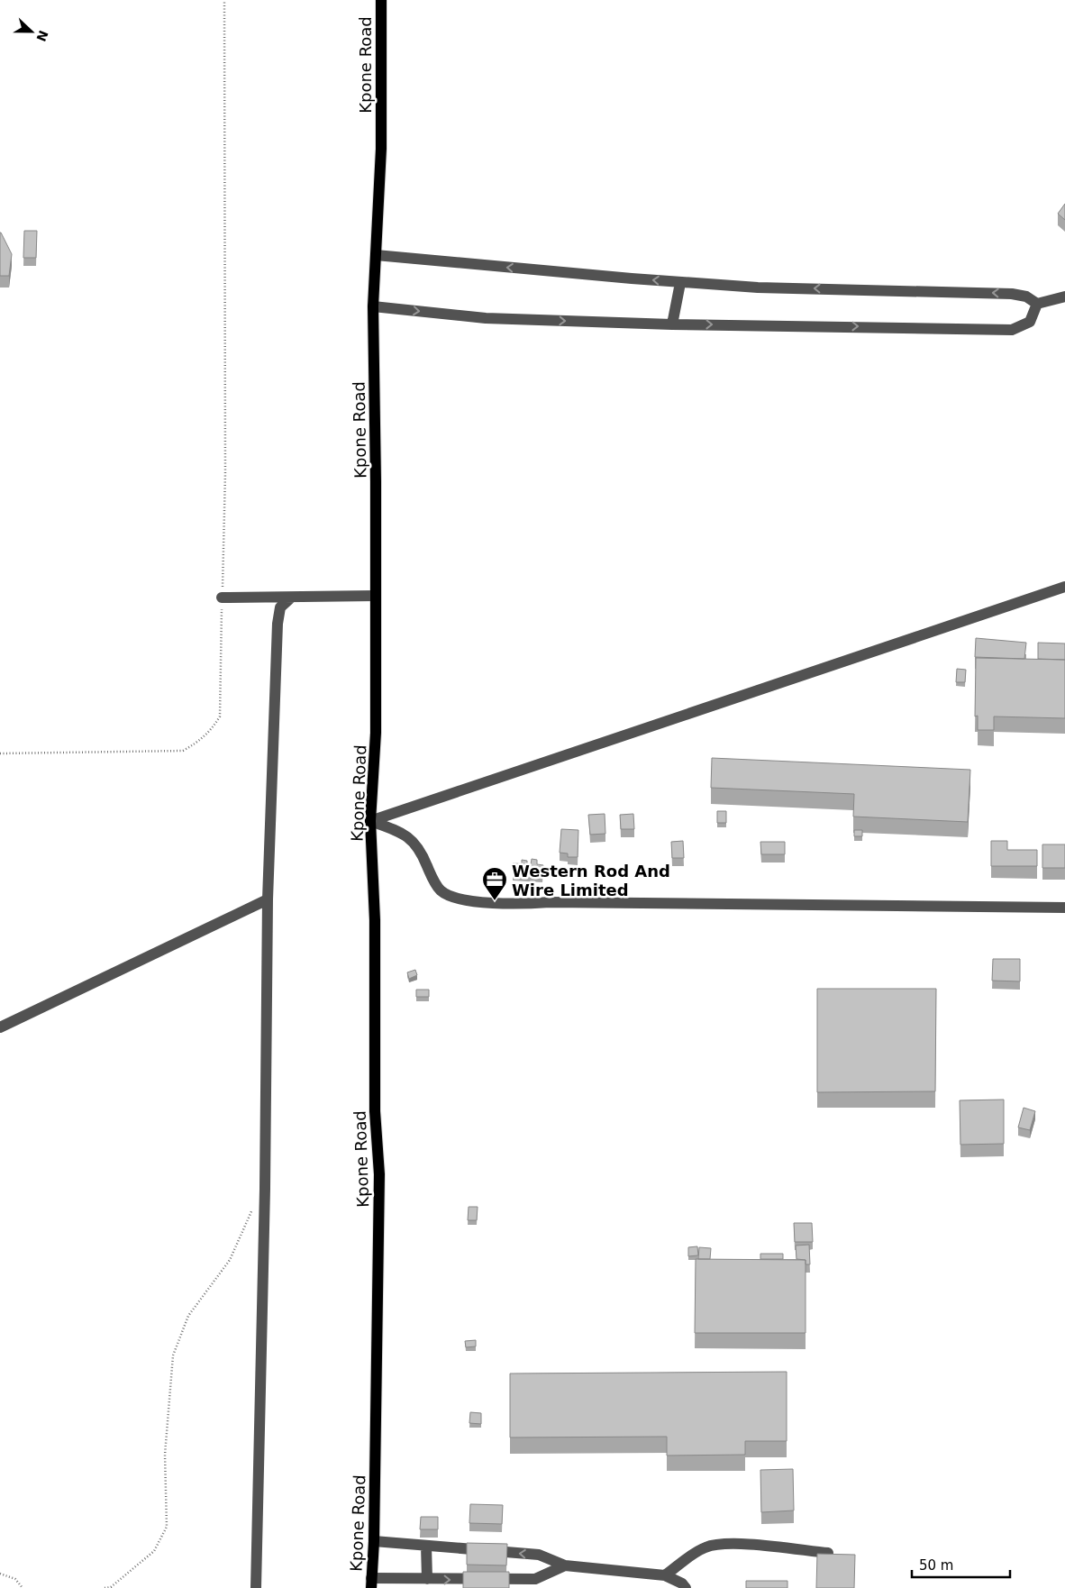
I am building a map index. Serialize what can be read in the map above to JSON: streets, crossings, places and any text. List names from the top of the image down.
{
  "streets": {
    "main road": ["Kpone Road"]
  },
  "places": {
    "office": ["Western Rod And Wire Limited"]
  },
  "scale_bar": "50 m",
  "north": "right"
}
